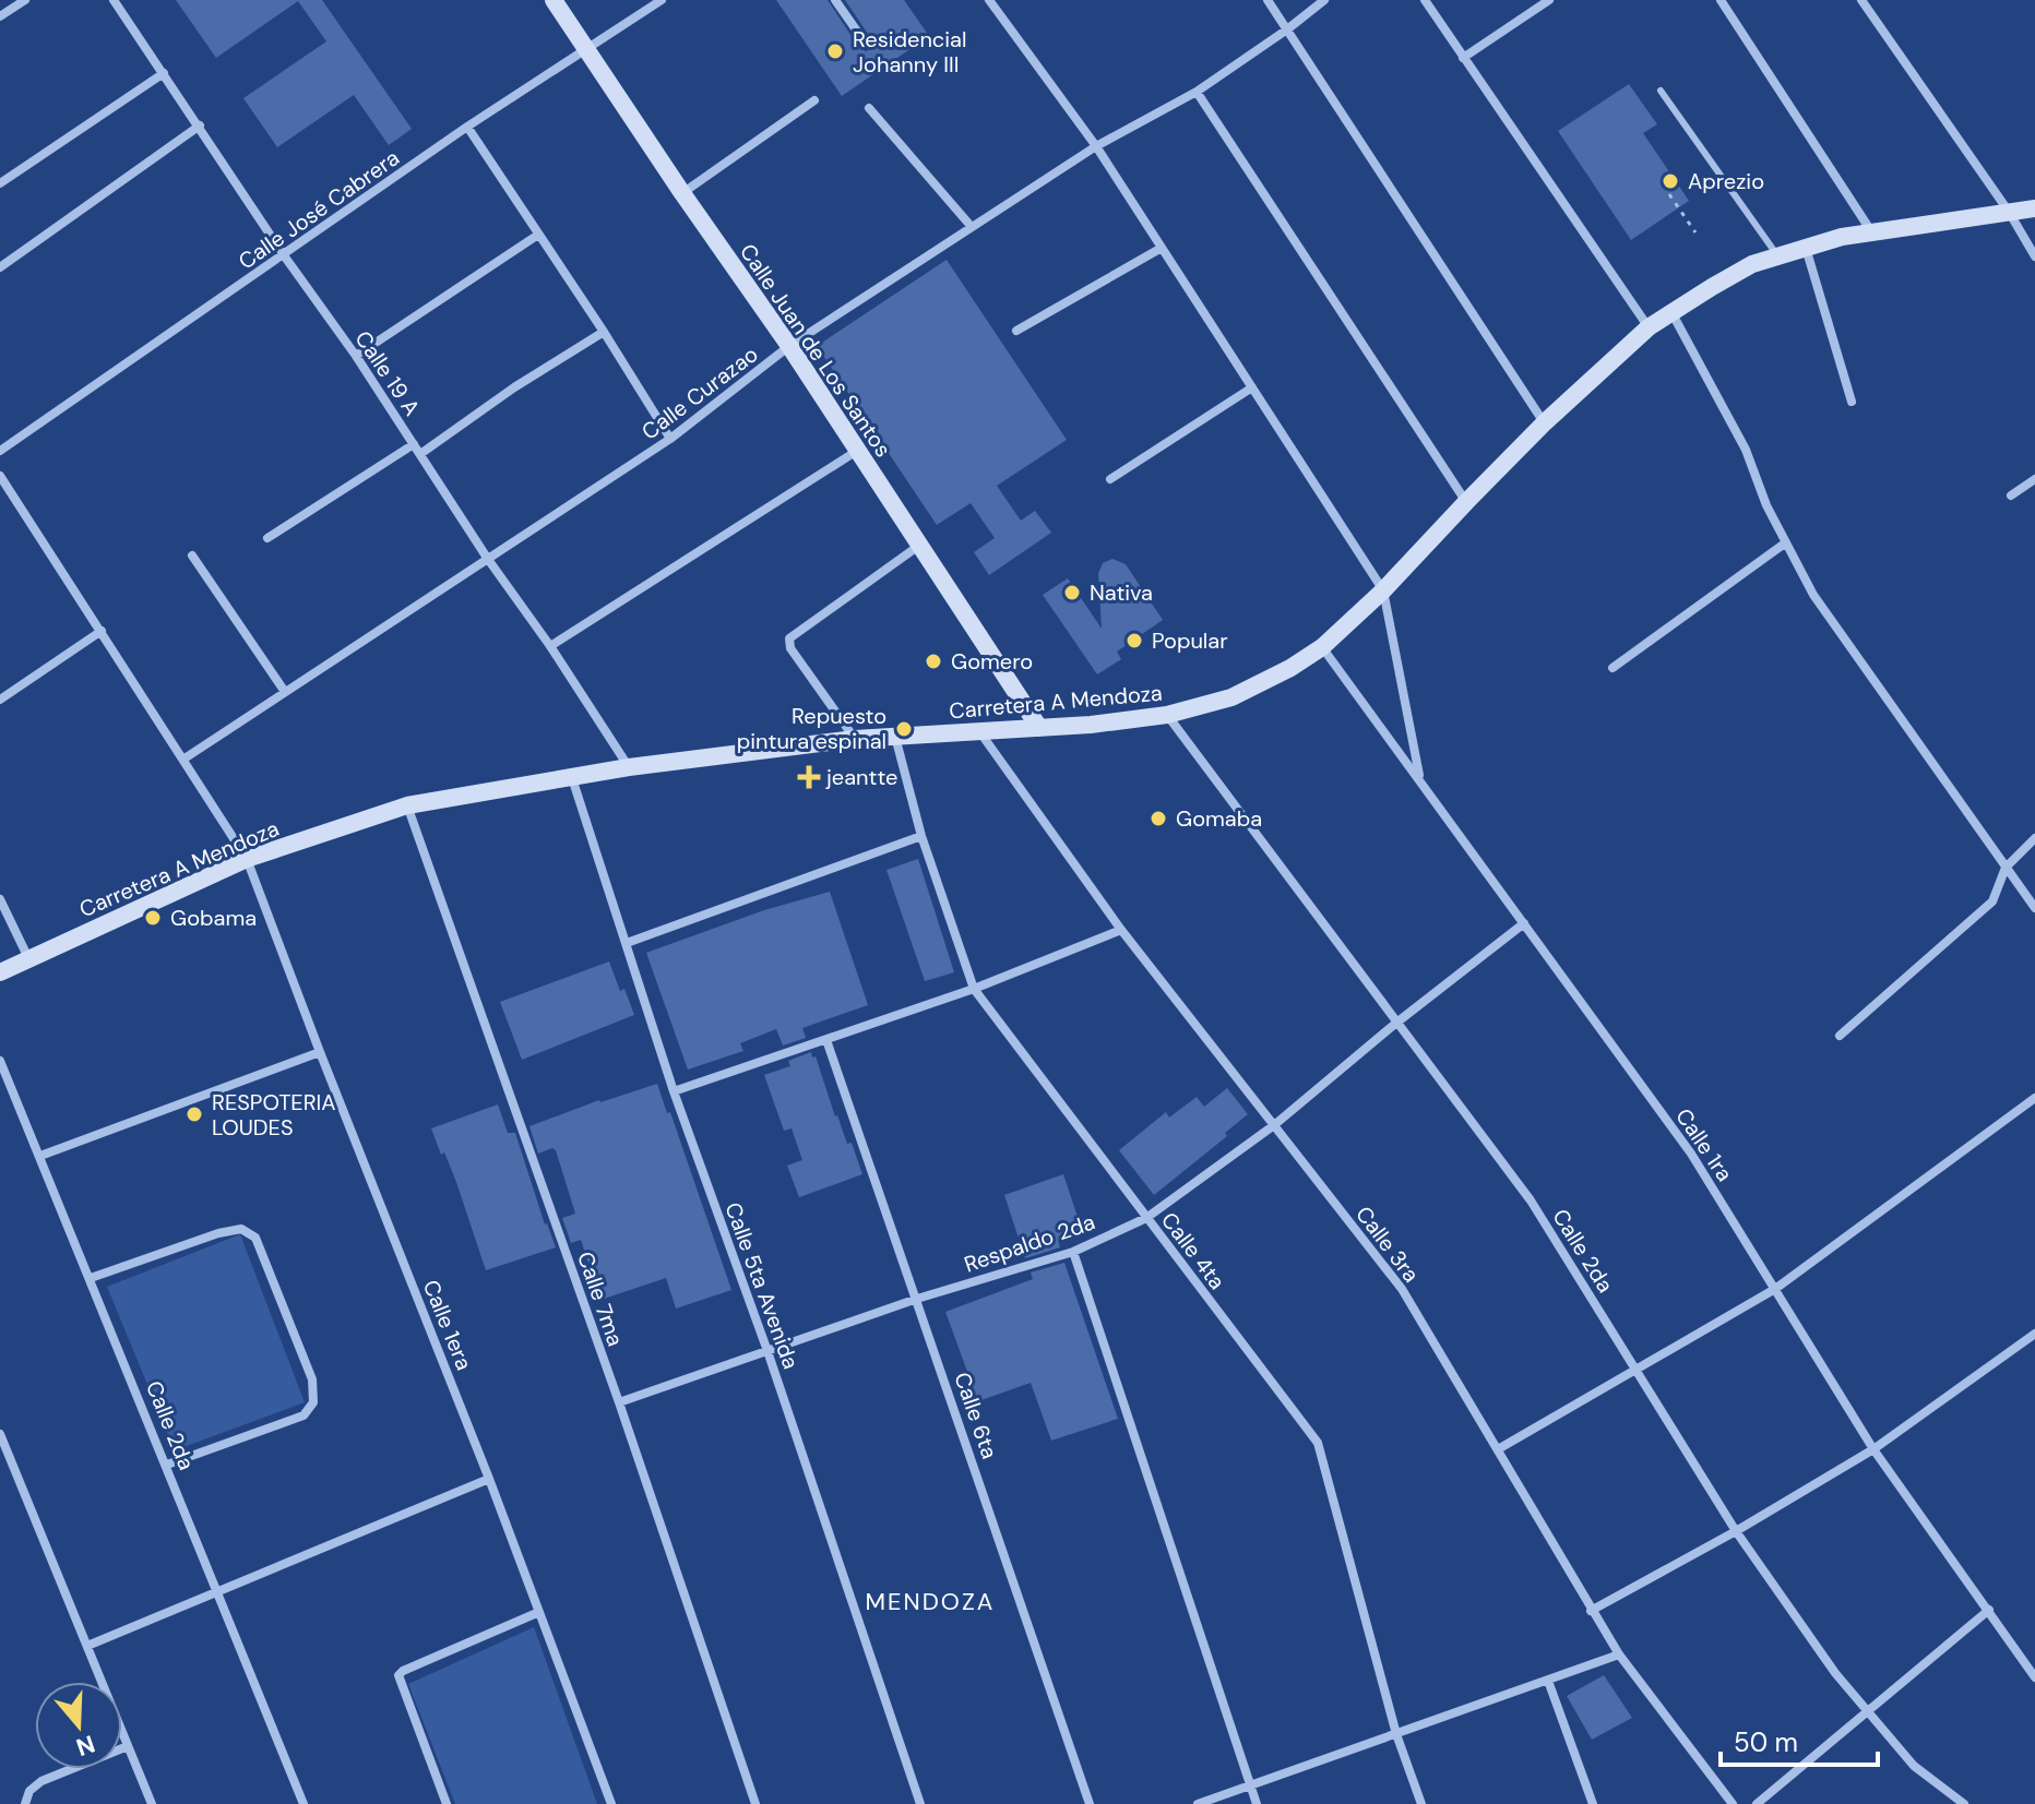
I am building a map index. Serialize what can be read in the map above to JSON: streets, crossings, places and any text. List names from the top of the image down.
{
  "streets": {
    "street": [
      "Calle José Cabrera",
      "Calle Juan de Los Santos",
      "Calle 19 A",
      "Calle Curazao",
      "Carretera A Mendoza",
      "Calle 1ra",
      "Respaldo 2da",
      "Calle 3ra",
      "Calle 4ta",
      "Calle 2da",
      "Calle 5ta Avenida",
      "Calle 7ma",
      "Calle 1era",
      "Calle 6ta"
    ]
  },
  "crossings": [
    ["Calle José Cabrera", "Calle Juan de Los Santos"],
    ["Calle José Cabrera", "Calle 19 A"],
    ["Calle Juan de Los Santos", "Calle Curazao"],
    ["Calle Juan de Los Santos", "Carretera A Mendoza"],
    ["Calle 19 A", "Calle Curazao"],
    ["Calle 19 A", "Carretera A Mendoza"],
    ["Calle Curazao", "Calle 1era"],
    ["Carretera A Mendoza", "Calle 1ra"],
    ["Carretera A Mendoza", "Calle 3ra"],
    ["Carretera A Mendoza", "Calle 4ta"],
    ["Carretera A Mendoza", "Calle 2da"],
    ["Carretera A Mendoza", "Calle 5ta Avenida"],
    ["Carretera A Mendoza", "Calle 7ma"],
    ["Carretera A Mendoza", "Calle 1era"],
    ["Calle 1ra", "Respaldo 2da"],
    ["Respaldo 2da", "Calle 3ra"],
    ["Respaldo 2da", "Calle 4ta"],
    ["Respaldo 2da", "Calle 2da"],
    ["Respaldo 2da", "Calle 5ta Avenida"],
    ["Respaldo 2da", "Calle 7ma"],
    ["Respaldo 2da", "Calle 6ta"]
  ],
  "districts": ["MENDOZA"],
  "places": {
    "other": [
      "Residencial Johanny III",
      "Aprezio",
      "Nativa",
      "Popular",
      "Gomero",
      "Repuesto pintura espinal",
      "Gomaba",
      "Gobama",
      "RESPOTERIA LOUDES"
    ],
    "health": ["jeantte"]
  },
  "scale_bar": "50 m",
  "north": "bottom"
}
